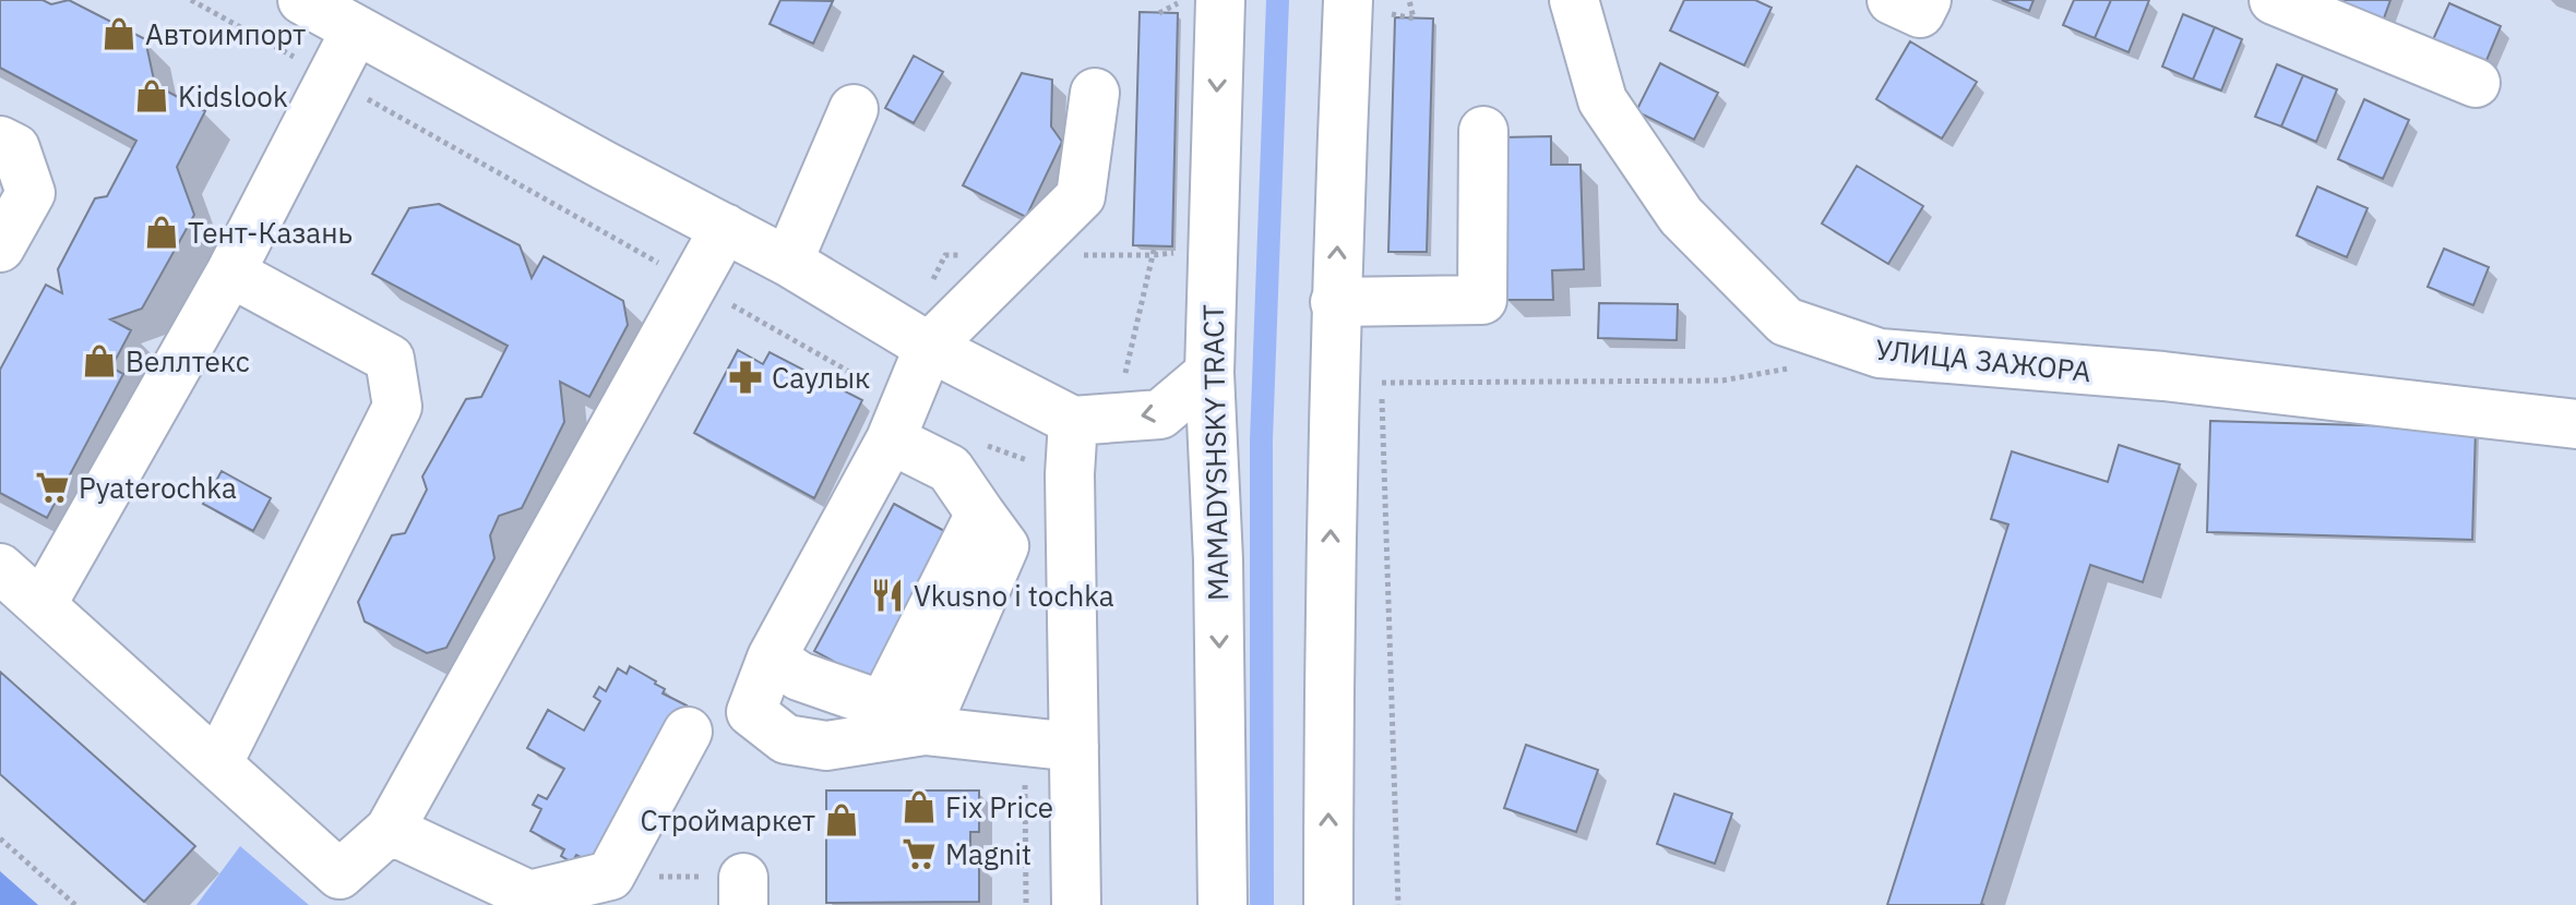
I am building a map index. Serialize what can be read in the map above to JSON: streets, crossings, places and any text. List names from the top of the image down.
{
  "streets": {
    "street": ["УЛИЦА ЗАЖОРА", "MAMADYSHSKY TRACT"]
  },
  "places": {
    "shop": [
      "Автоимпорт",
      "Kidslook",
      "Тент-Казань",
      "Веллтекс",
      "Fix Price",
      "Строймаркет"
    ],
    "pharmacy": ["Саулык"],
    "supermarket": ["Pyaterochka", "Magnit"],
    "restaurant": ["Vkusno i tochka"]
  }
}
